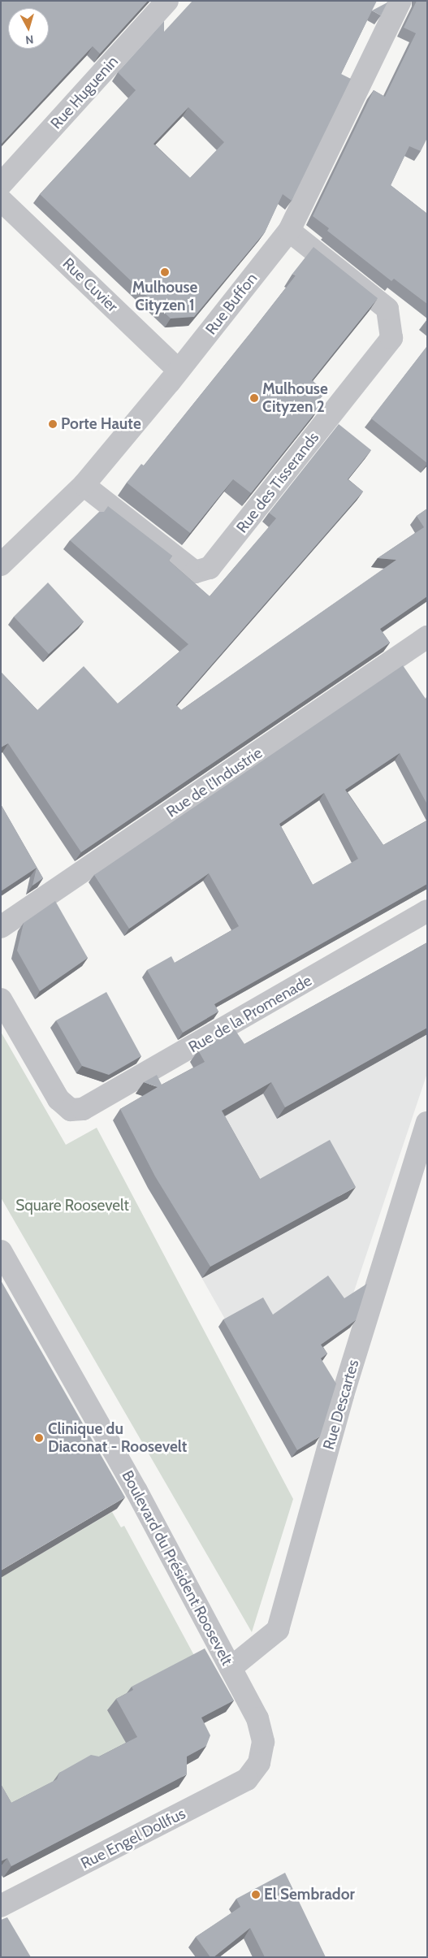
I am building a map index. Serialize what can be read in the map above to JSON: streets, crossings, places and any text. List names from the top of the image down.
{
  "streets": {
    "street": [
      "Rue Huguenin",
      "Rue Cuvier",
      "Rue Buffon",
      "Rue des Tisserands",
      "Rue de l'Industrie",
      "Rue de la Promenade",
      "Rue Descartes",
      "Boulevard du Président Roosevelt",
      "Rue Engel Dollfus"
    ]
  },
  "crossings": [
    ["Rue Cuvier", "Rue Buffon"],
    ["Rue Buffon", "Rue des Tisserands"],
    ["Rue Descartes", "Boulevard du Président Roosevelt"],
    ["Boulevard du Président Roosevelt", "Rue Engel Dollfus"]
  ],
  "parks": ["Square Roosevelt"],
  "places": [
    "Mulhouse Cityzen 1",
    "Mulhouse Cityzen 2",
    "Porte Haute",
    "Clinique du Diaconat - Roosevelt",
    "El Sembrador"
  ],
  "north": "bottom"
}
